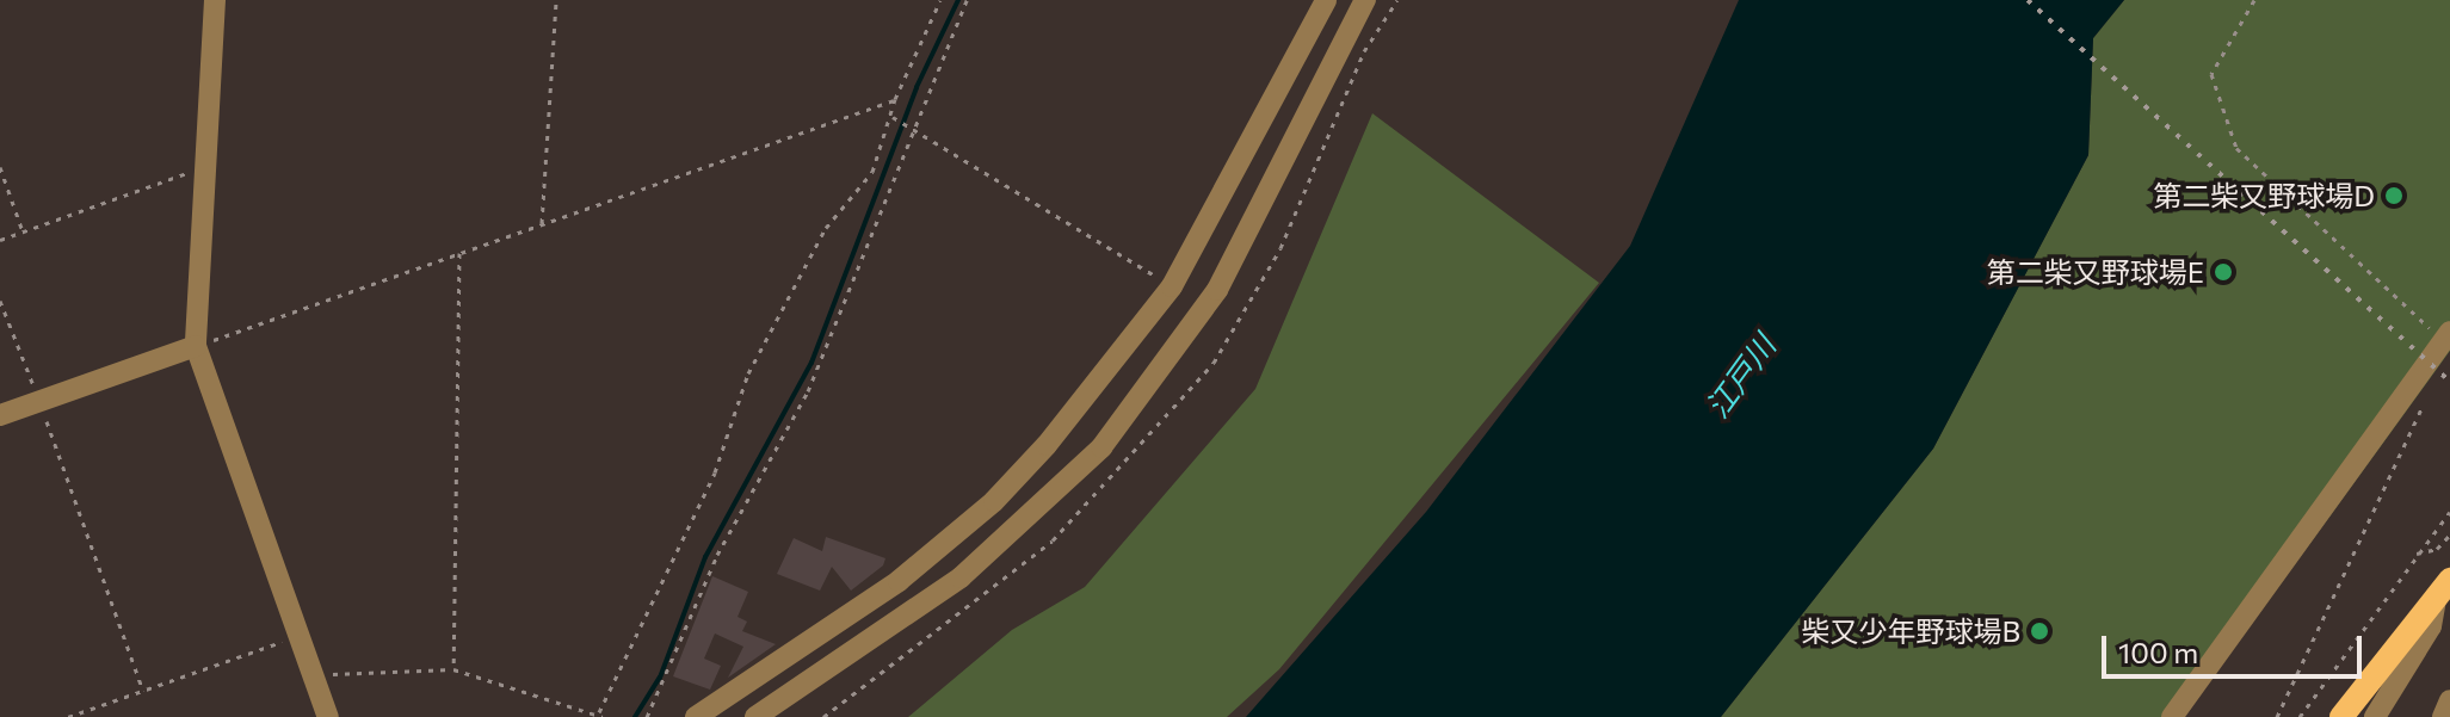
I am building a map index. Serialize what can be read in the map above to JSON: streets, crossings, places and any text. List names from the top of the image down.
{
  "water": ["江戸川"],
  "places": ["第二柴又野球場D", "第二柴又野球場E", "柴又少年野球場B"],
  "scale_bar": "100 m"
}
